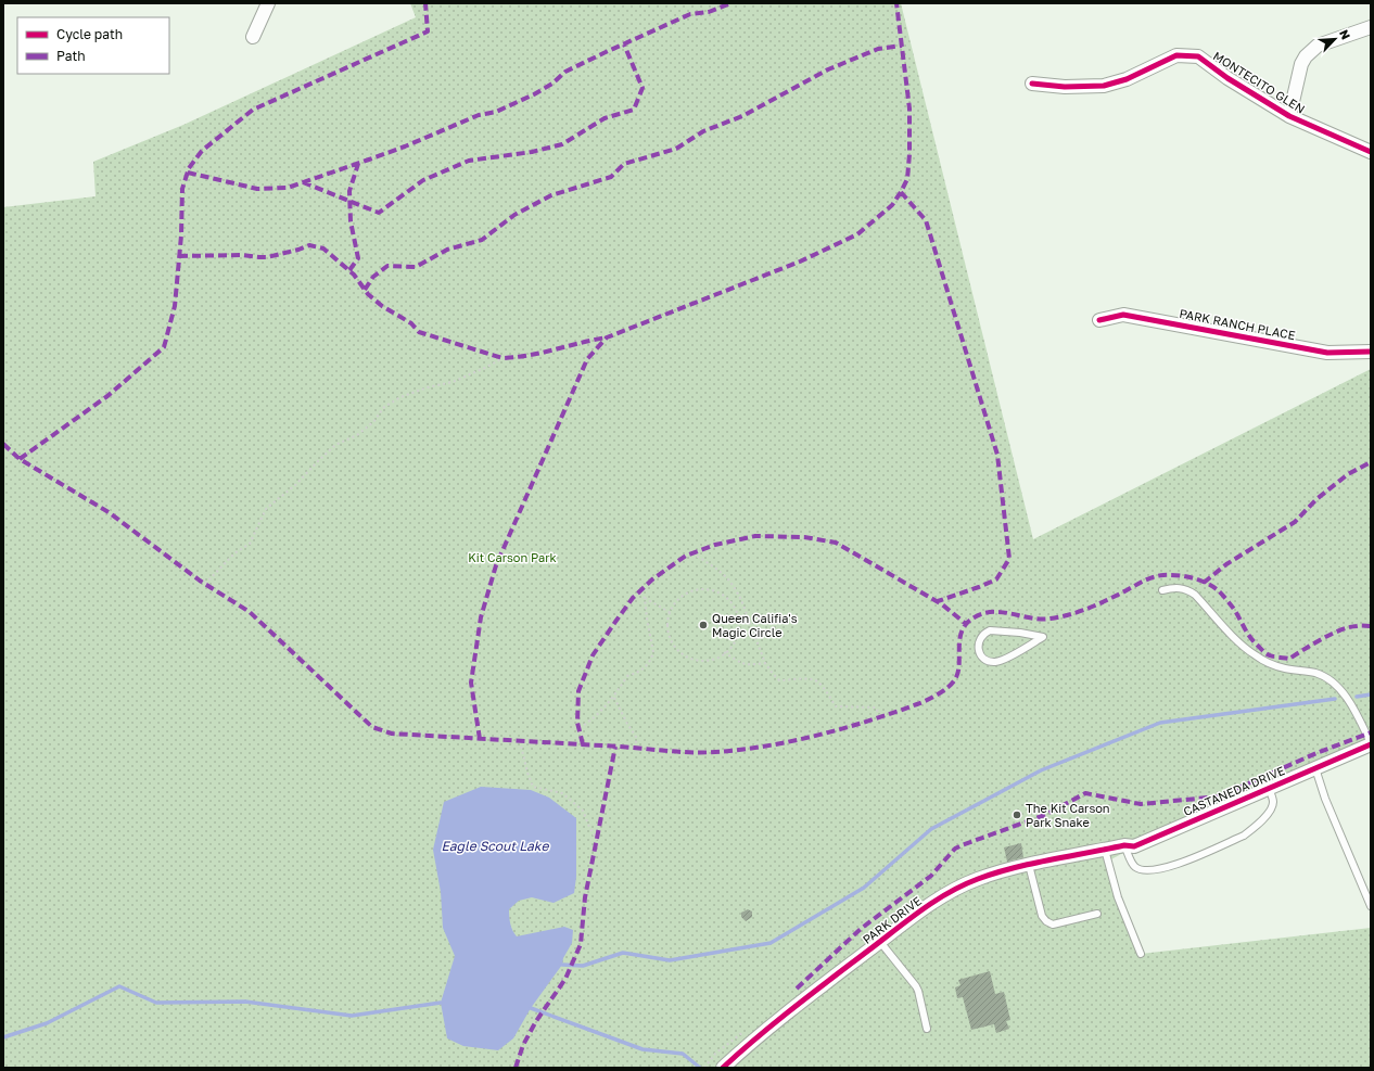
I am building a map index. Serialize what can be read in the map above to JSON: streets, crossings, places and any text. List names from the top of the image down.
{
  "streets": {
    "street": [
      "MONTECITO GLEN",
      "PARK RANCH PLACE",
      "CASTANEDA DRIVE",
      "PARK DRIVE"
    ]
  },
  "crossings": [
    ["CASTANEDA DRIVE", "PARK DRIVE"]
  ],
  "water": ["Eagle Scout Lake"],
  "parks": ["Kit Carson Park"],
  "places": ["Queen Califia's Magic Circle", "The Kit Carson Park Snake"],
  "legend": ["Cycle path", "Path"],
  "north": "top right"
}
